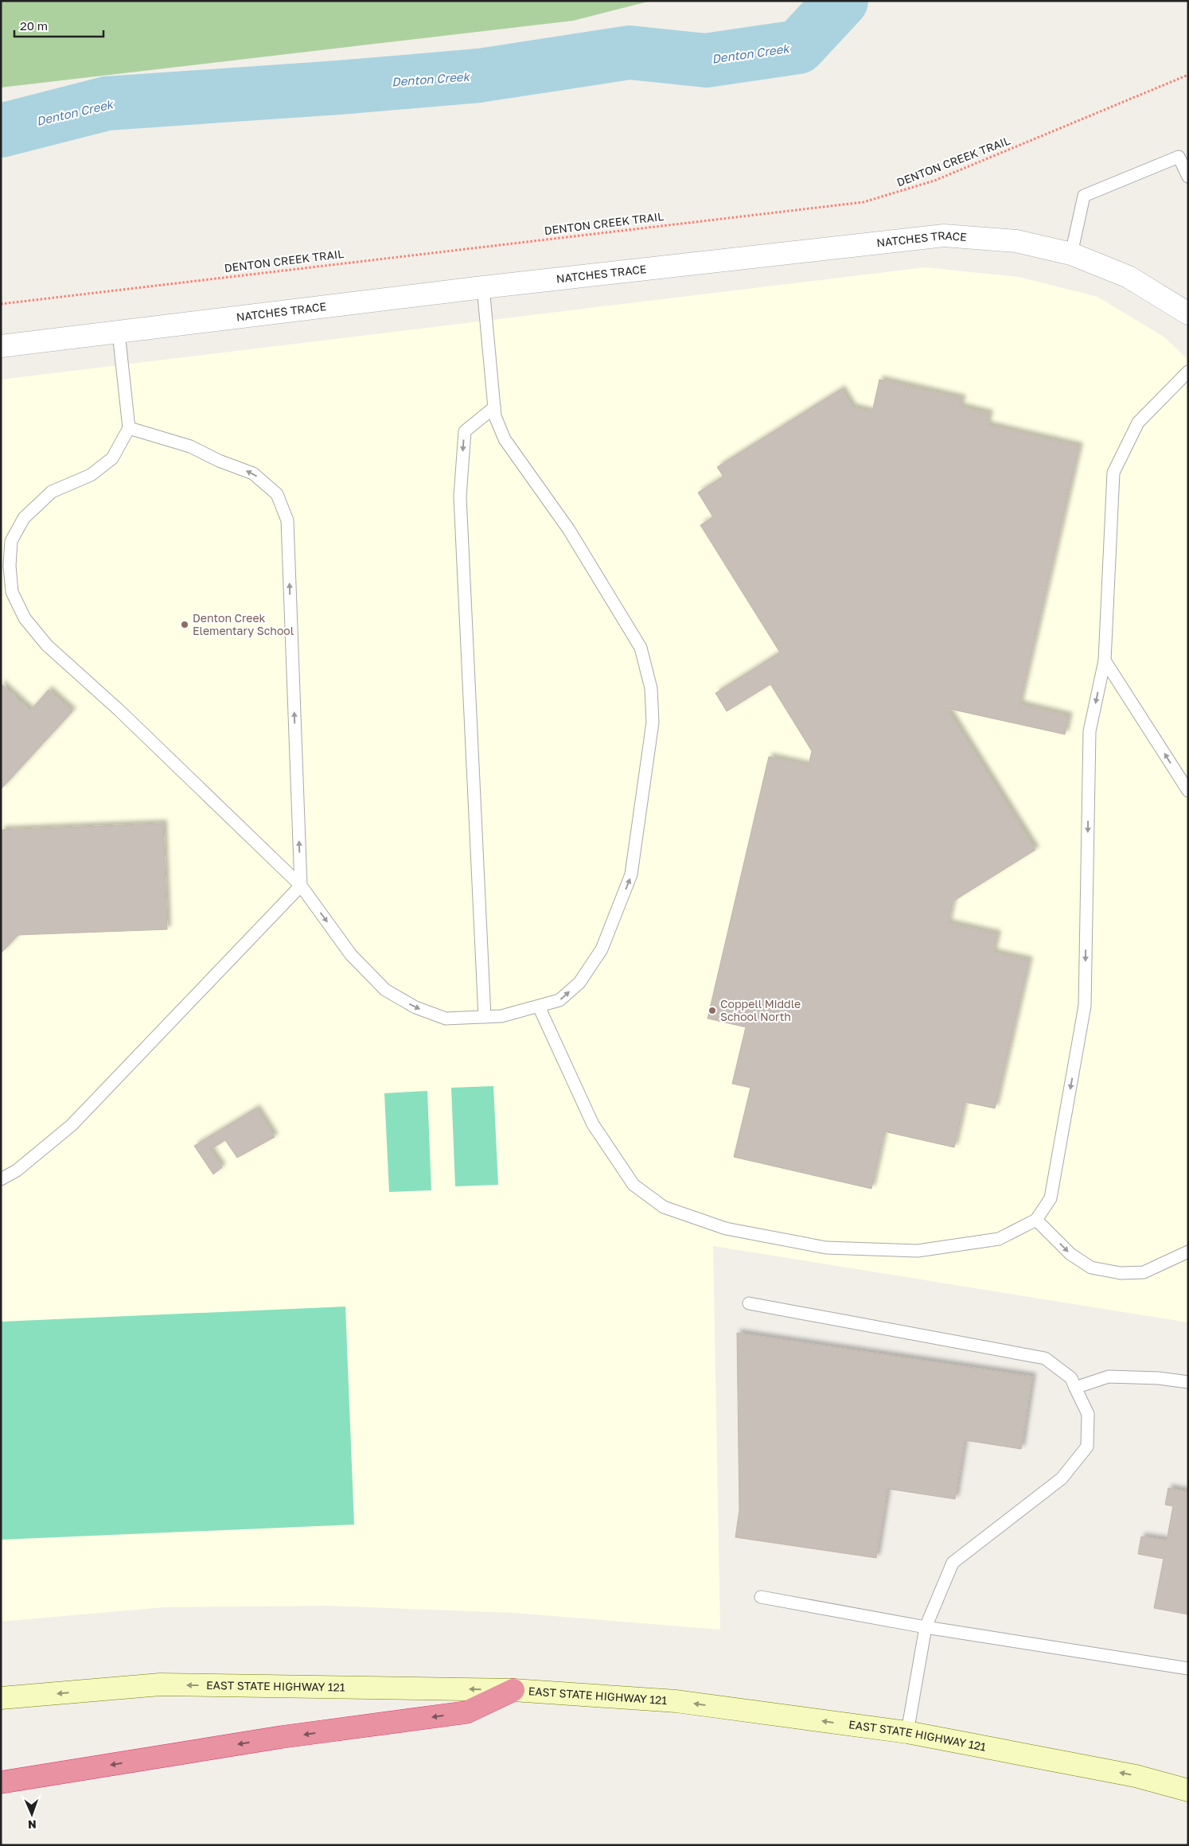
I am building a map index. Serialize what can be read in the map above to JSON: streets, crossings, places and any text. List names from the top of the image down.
{
  "streets": {
    "main road": ["EAST STATE HIGHWAY 121"],
    "street": ["NATCHES TRACE"],
    "path": ["DENTON CREEK TRAIL"]
  },
  "one_way": ["EAST STATE HIGHWAY 121"],
  "water": ["Denton Creek"],
  "places": ["Denton Creek Elementary School", "Coppell Middle School North"],
  "scale_bar": "20 m",
  "north": "bottom"
}
